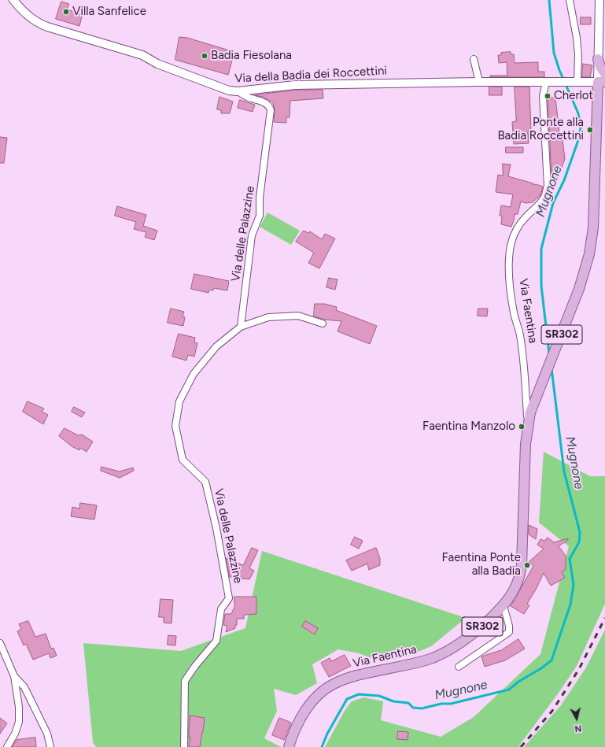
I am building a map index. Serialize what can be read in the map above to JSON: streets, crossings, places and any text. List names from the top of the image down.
{
  "streets": {
    "main road": ["Via Faentina", "SR302"],
    "street": ["Via della Badia dei Roccettini", "Via delle Palazzine"]
  },
  "crossings": [
    ["Via della Badia dei Roccettini", "Via delle Palazzine"],
    ["Via della Badia dei Roccettini", "Via Faentina"],
    ["Via Faentina", "SR302"]
  ],
  "water": ["Mugnone"],
  "places": [
    "Villa Sanfelice",
    "Badia Fiesolana",
    "Cherlot",
    "Ponte alla Badia Roccettini",
    "Faentina Manzolo",
    "Faentina Ponte alla Badia"
  ],
  "north": "bottom"
}
